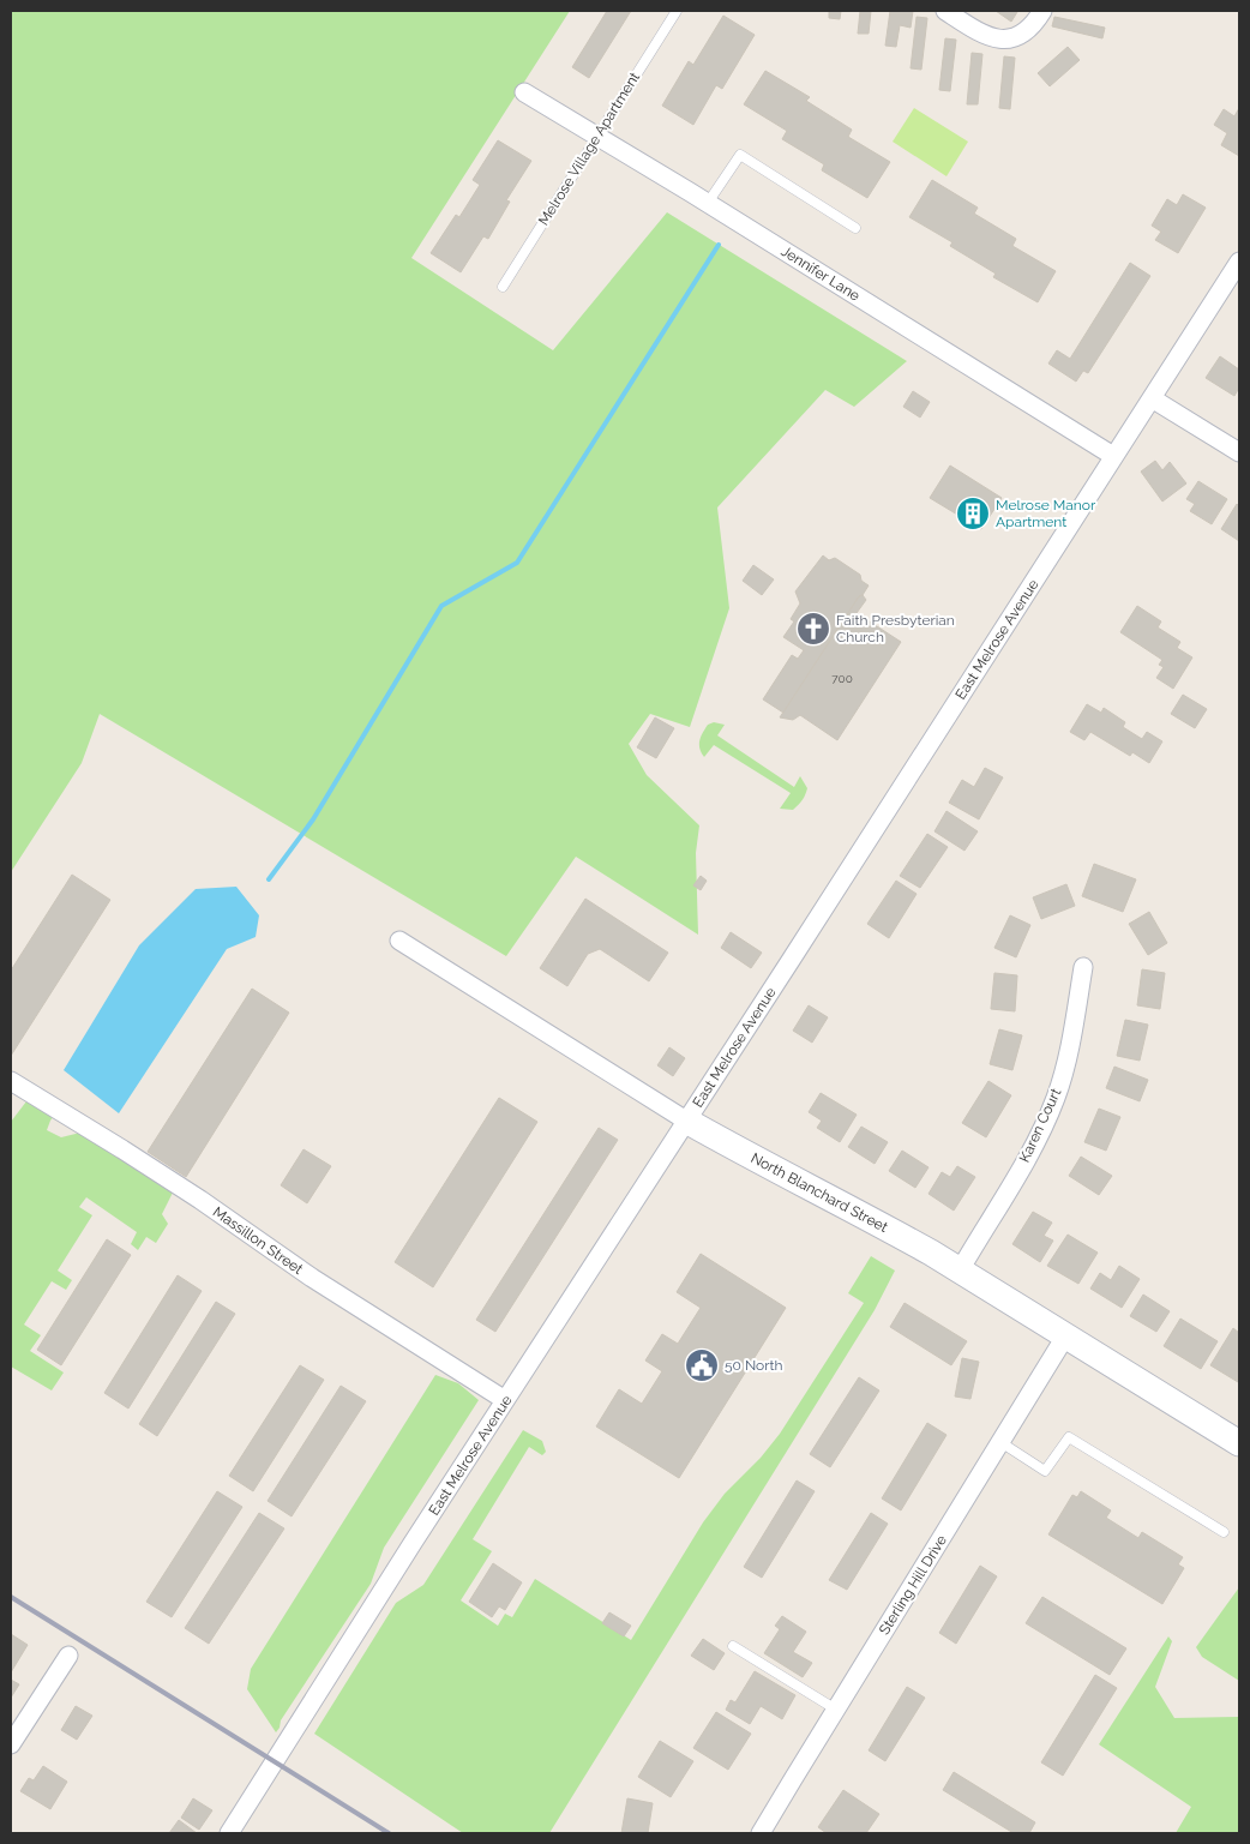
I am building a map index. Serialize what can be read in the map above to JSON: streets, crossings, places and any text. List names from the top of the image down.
{
  "streets": {
    "street": [
      "Jennifer Lane",
      "East Melrose Avenue",
      "Karen Court",
      "North Blanchard Street",
      "Massillon Street",
      "Sterling Hill Drive"
    ],
    "lane": ["Melrose Village Apartment"]
  },
  "crossings": [
    ["Melrose Village Apartment", "Jennifer Lane"],
    ["Jennifer Lane", "East Melrose Avenue"],
    ["East Melrose Avenue", "North Blanchard Street"],
    ["East Melrose Avenue", "Massillon Street"],
    ["Karen Court", "North Blanchard Street"],
    ["North Blanchard Street", "Sterling Hill Drive"]
  ],
  "places": {
    "building": ["Melrose Manor Apartment"],
    "church": ["Faith Presbyterian Church"],
    "public building": ["50 North"]
  },
  "house_numbers": ["700"]
}
